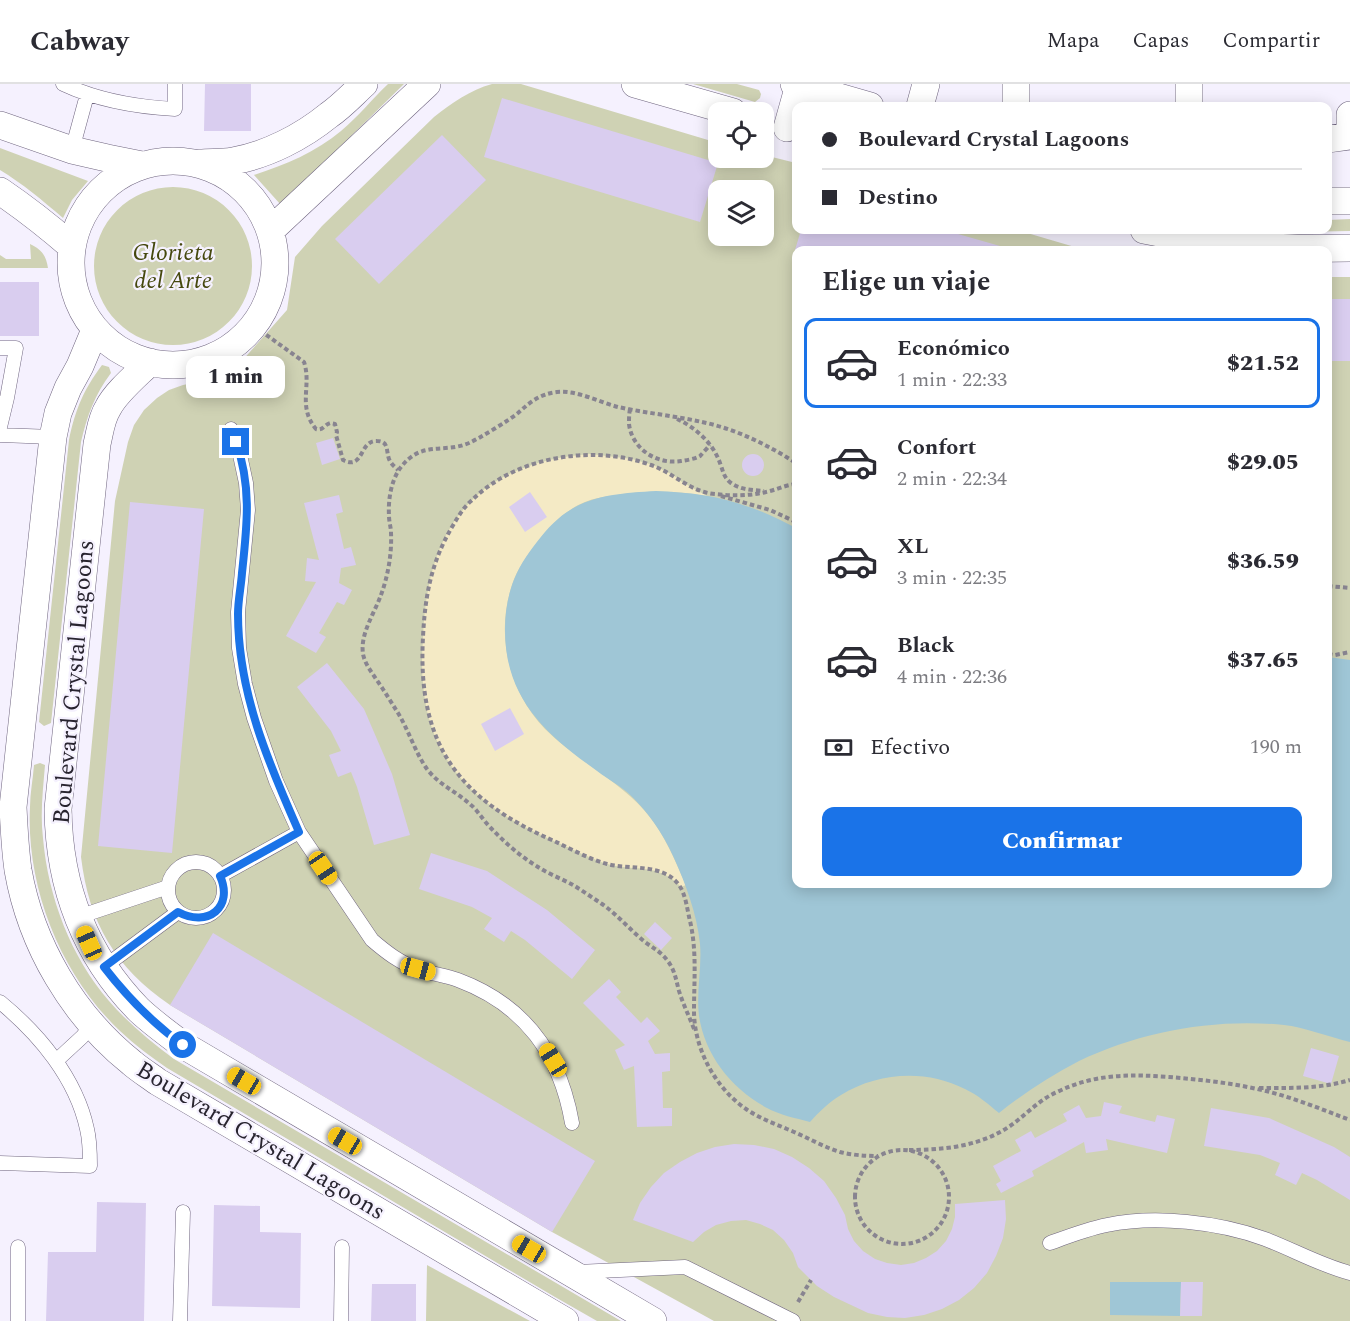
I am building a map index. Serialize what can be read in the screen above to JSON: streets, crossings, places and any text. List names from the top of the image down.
{
  "streets": {
    "street": ["Boulevard Crystal Lagoons"]
  },
  "parks": ["Glorieta del Arte"],
  "page": {
    "header": "Cabway",
    "nav": ["Mapa", "Capas", "Compartir"],
    "banner": ["Boulevard Crystal Lagoons", "Destino"],
    "heading": "Elige un viaje",
    "list": [
      {
        "name": "Económico",
        "note": "1 min · 22:33",
        "value": "$21.52"
      },
      {
        "name": "Confort",
        "note": "2 min · 22:34",
        "value": "$29.05"
      },
      {
        "name": "XL",
        "note": "3 min · 22:35",
        "value": "$36.59"
      },
      {
        "name": "Black",
        "note": "4 min · 22:36",
        "value": "$37.65"
      }
    ],
    "bubble": "1 min",
    "pay": ["Efectivo", "190 m"],
    "buttons": "Confirmar"
  }
}
